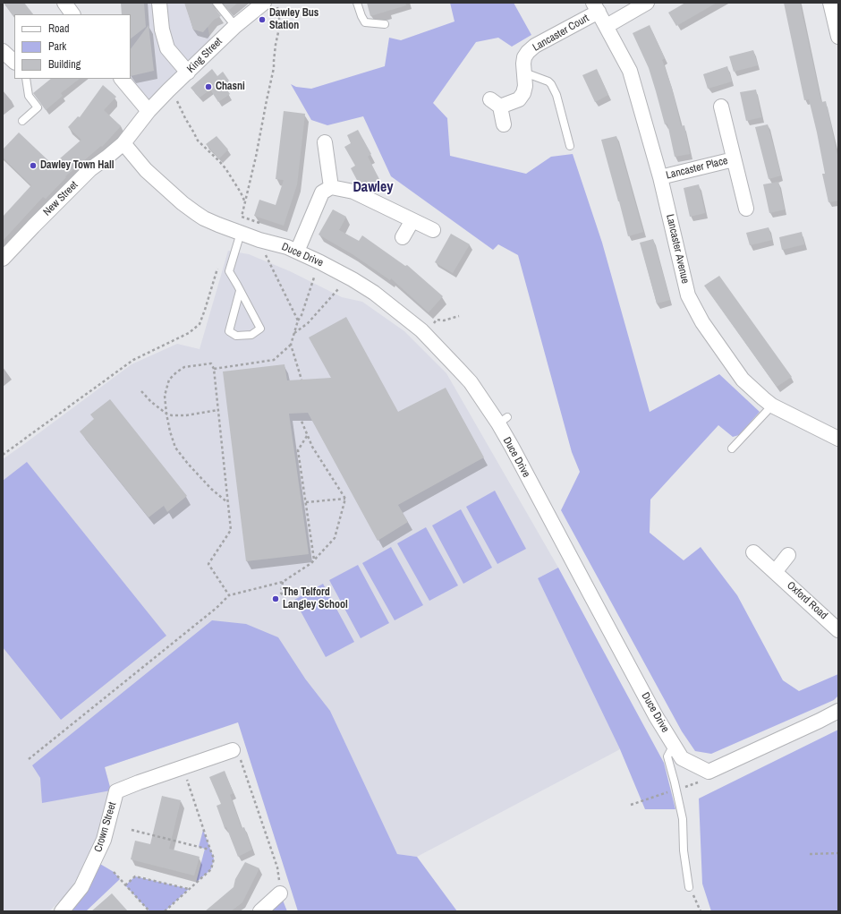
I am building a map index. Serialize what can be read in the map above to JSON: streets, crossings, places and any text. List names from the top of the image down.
{
  "streets": {
    "street": [
      "Lancaster Court",
      "King Street",
      "Lancaster Place",
      "New Street",
      "Lancaster Avenue",
      "Duce Drive",
      "Oxford Road",
      "Crown Street"
    ]
  },
  "crossings": [
    ["Lancaster Court", "Lancaster Avenue"],
    ["King Street", "New Street"],
    ["King Street", "Duce Drive"],
    ["Lancaster Place", "Lancaster Avenue"],
    ["New Street", "Duce Drive"]
  ],
  "districts": ["Dawley"],
  "places": [
    "Dawley Bus Station",
    "Chasni",
    "Dawley Town Hall",
    "The Telford Langley School"
  ],
  "legend": ["Road", "Park", "Building"]
}
